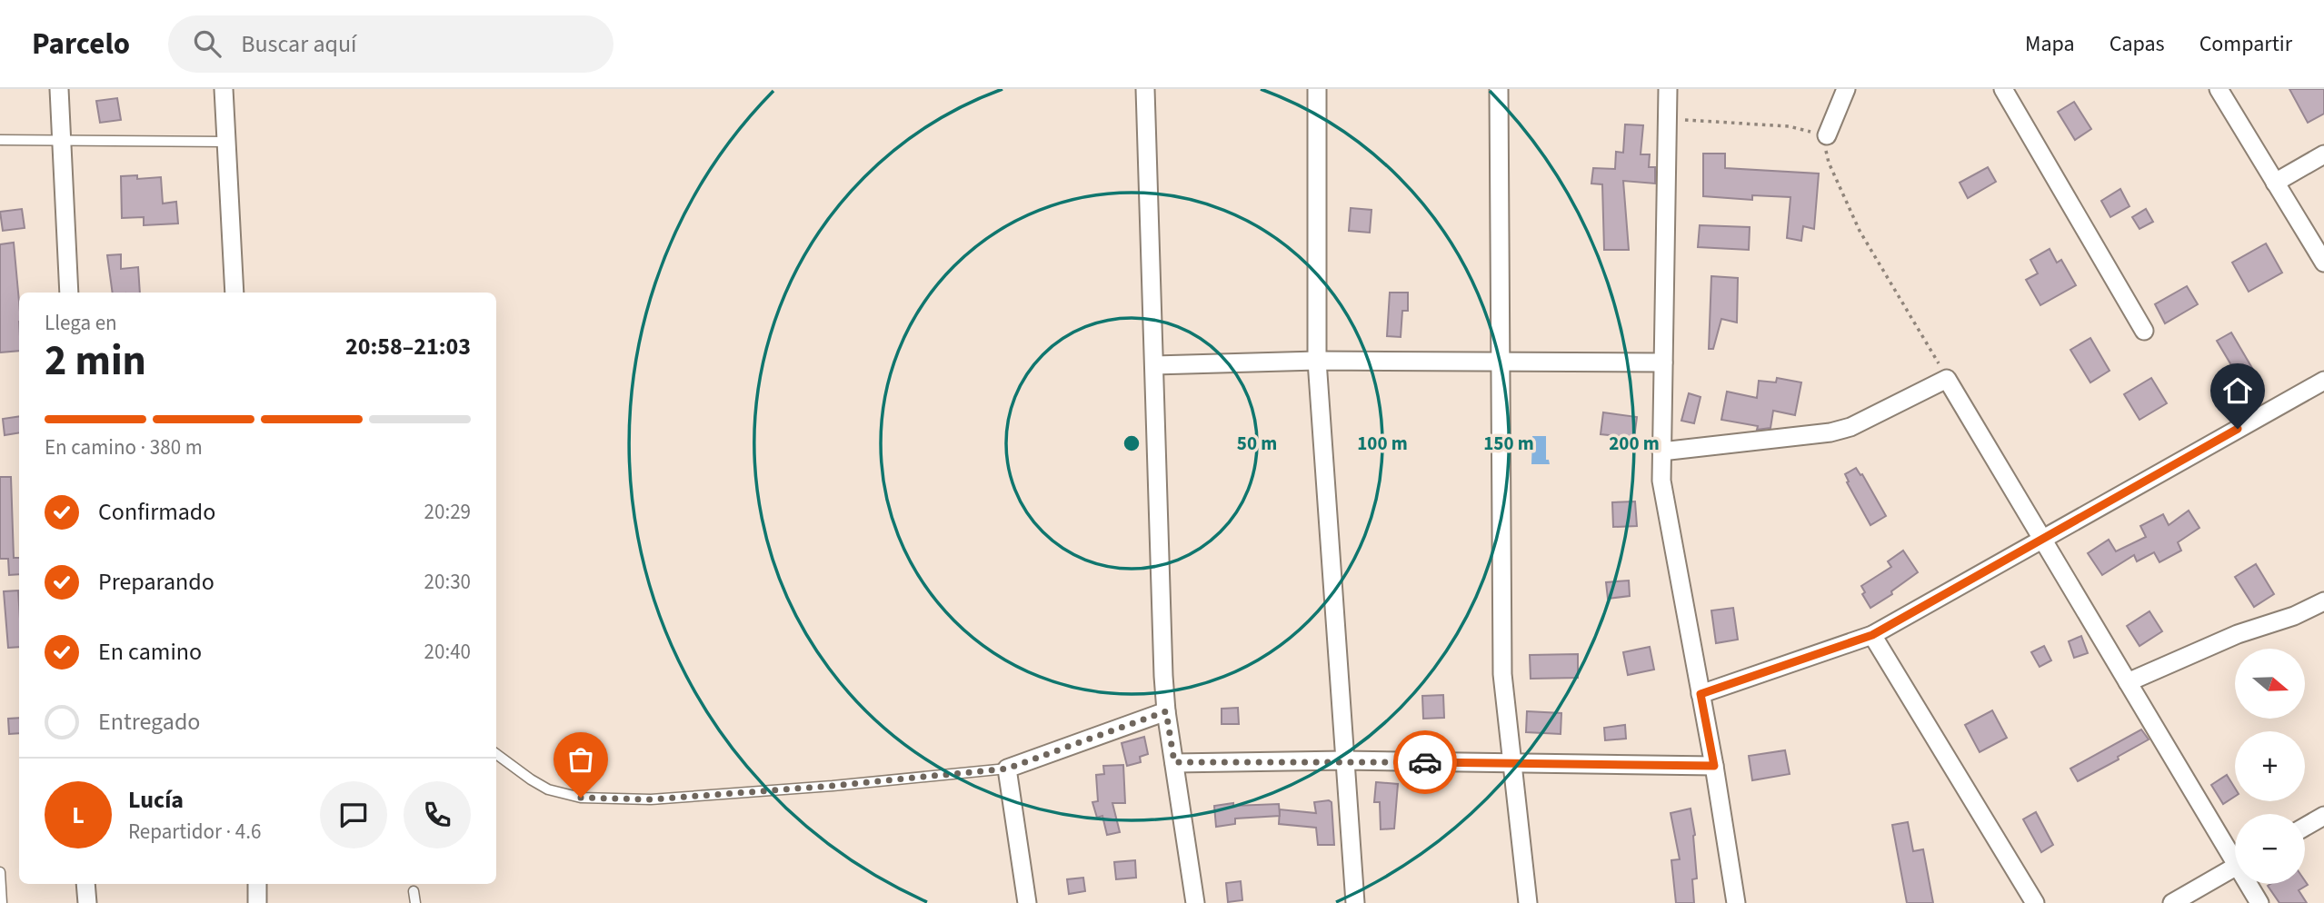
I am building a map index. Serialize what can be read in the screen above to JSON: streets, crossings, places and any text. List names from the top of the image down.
{
  "north": "right",
  "page": {
    "header": "Parcelo",
    "search": "Buscar aquí",
    "nav": ["Mapa", "Capas", "Compartir"],
    "heading": ["2 min", "Llega en", "20:58–21:03"],
    "panel": ["Lucía", "Repartidor · 4.6"],
    "bar": "En camino · 380 m",
    "list": [
      ["Confirmado", "20:29"],
      ["Preparando", "20:30"],
      ["En camino", "20:40"],
      "Entregado"
    ],
    "map_buttons": ["+", "−"],
    "round": "L"
  },
  "rings": [
    "50 m",
    "100 m",
    "150 m",
    "200 m"
  ]
}
